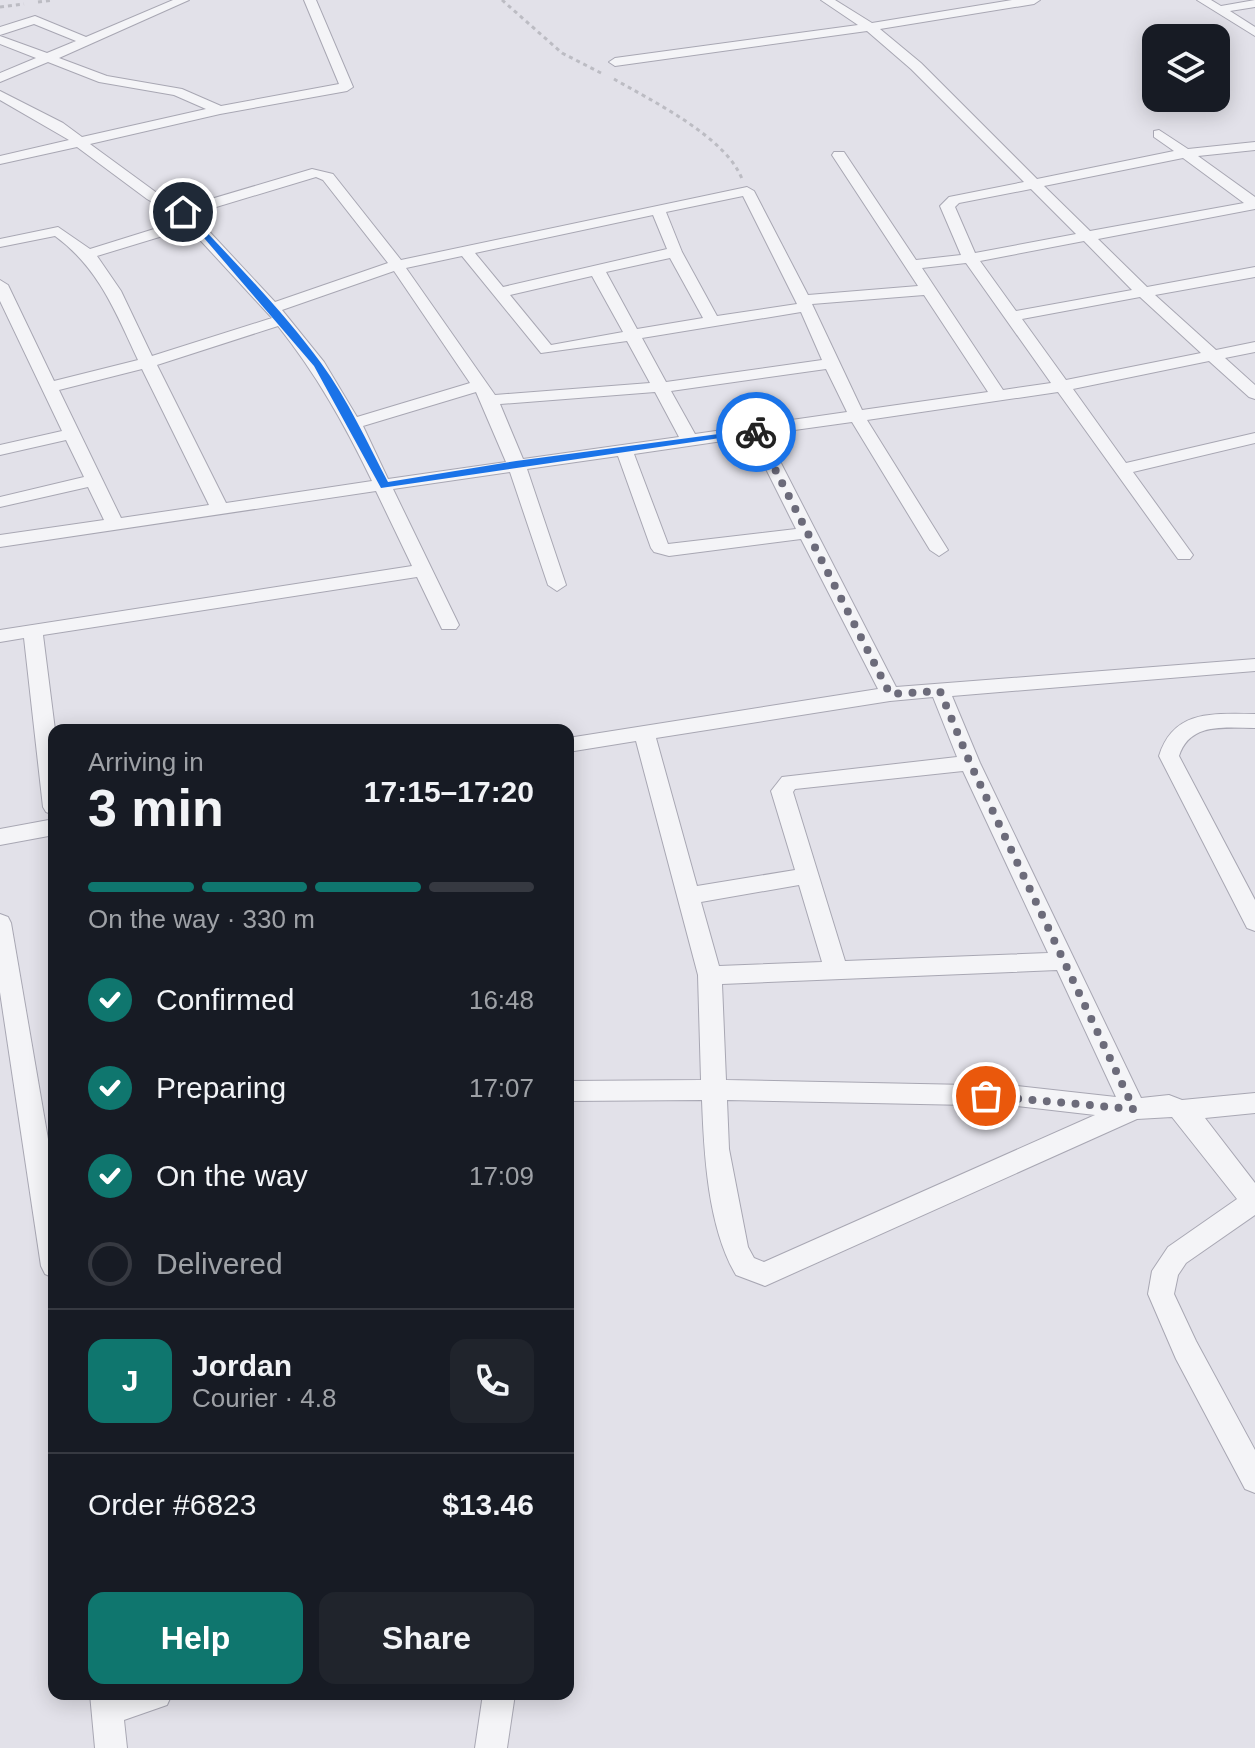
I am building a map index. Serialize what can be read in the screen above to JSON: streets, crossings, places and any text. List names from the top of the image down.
{
  "page": {
    "heading": ["3 min", "Arriving in", "17:15–17:20"],
    "panel": [
      "Jordan",
      "Courier · 4.8",
      "Order #6823",
      "$13.46"
    ],
    "bar": "On the way · 330 m",
    "list": [
      ["Confirmed", "16:48"],
      ["Preparing", "17:07"],
      ["On the way", "17:09"],
      "Delivered"
    ],
    "round": "J",
    "buttons": ["Help", "Share"]
  }
}
